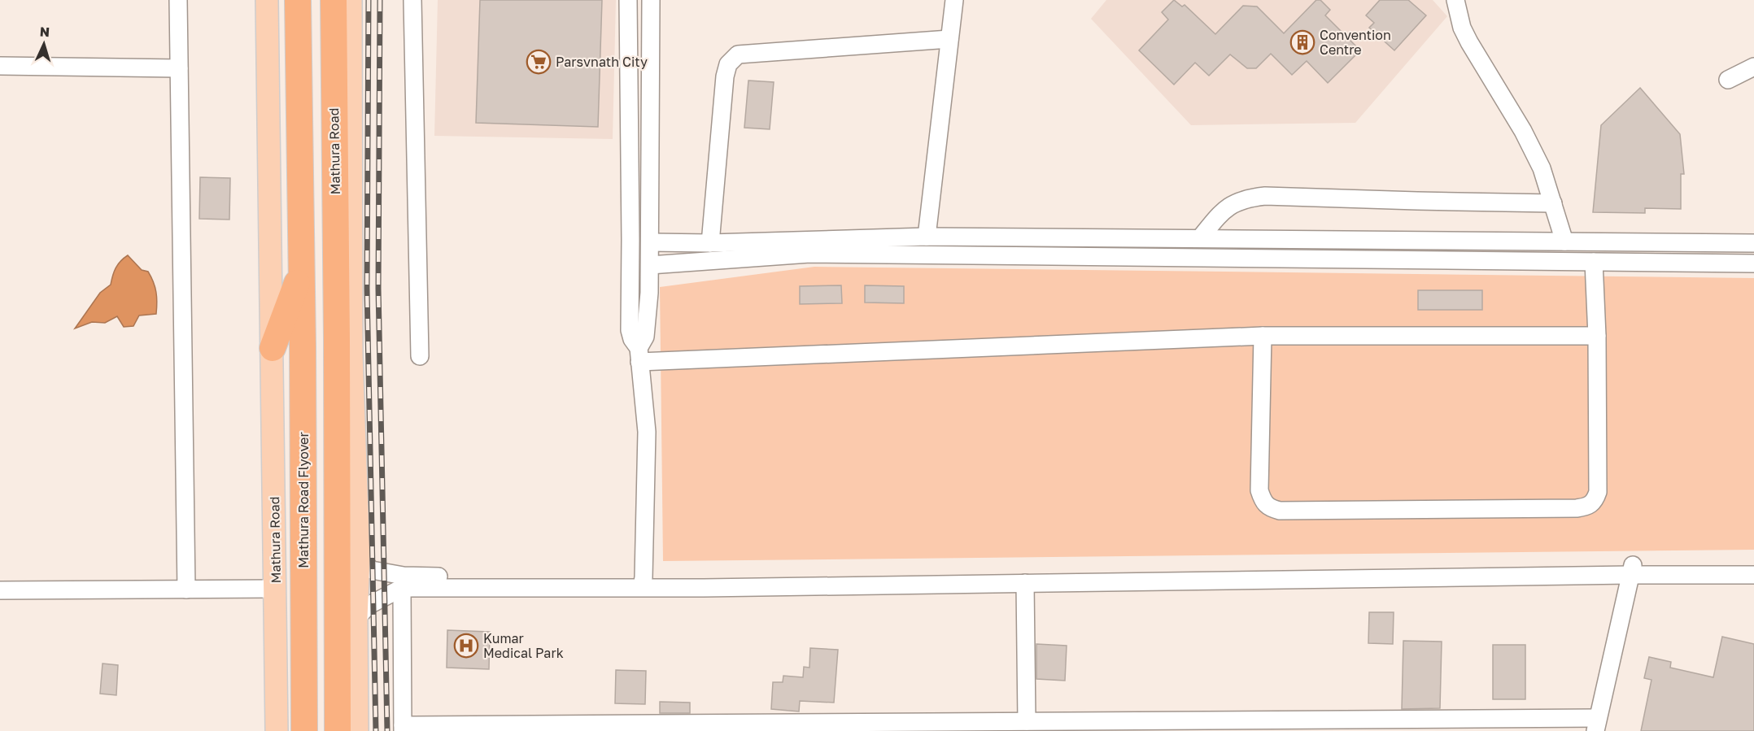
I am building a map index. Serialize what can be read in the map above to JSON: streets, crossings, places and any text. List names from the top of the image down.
{
  "streets": {
    "highway": ["Mathura Road", "Mathura Road Flyover"]
  },
  "places": {
    "building": ["Convention Centre"],
    "supermarket": ["Parsvnath City"],
    "hospital": ["Kumar Medical Park"]
  },
  "north": "top"
}
